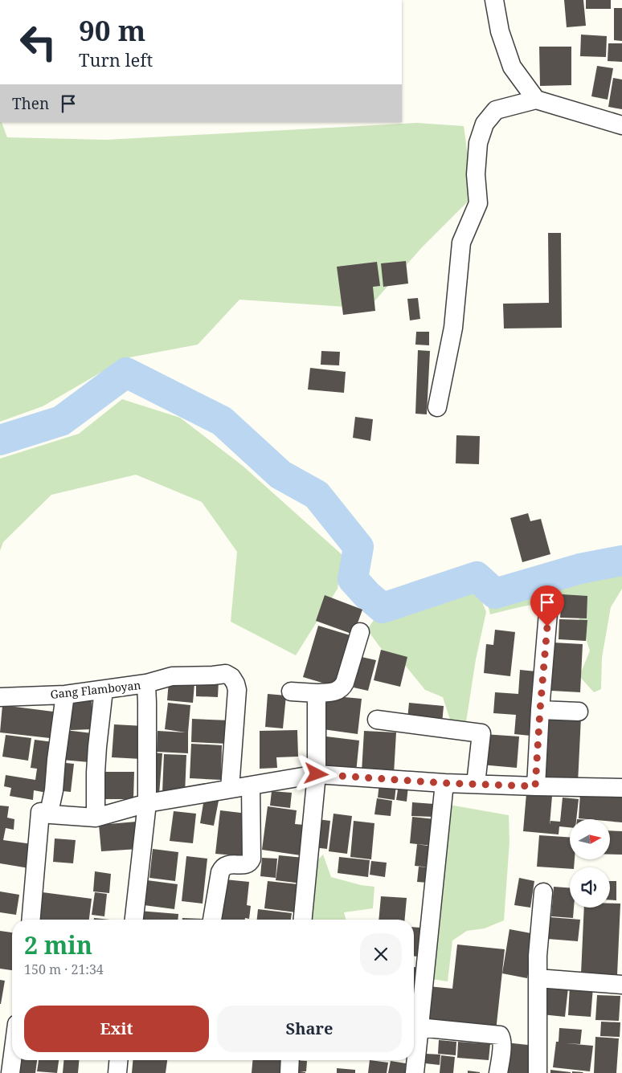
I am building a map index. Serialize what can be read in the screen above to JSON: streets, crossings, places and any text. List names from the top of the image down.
{
  "streets": {
    "street": ["Gang Flamboyan"]
  },
  "north": "right",
  "page": {
    "turn": ["90 m", "Turn left"],
    "then": "Then",
    "heading": ["2 min", "150 m · 21:34"],
    "buttons": ["Exit", "Share"]
  }
}
